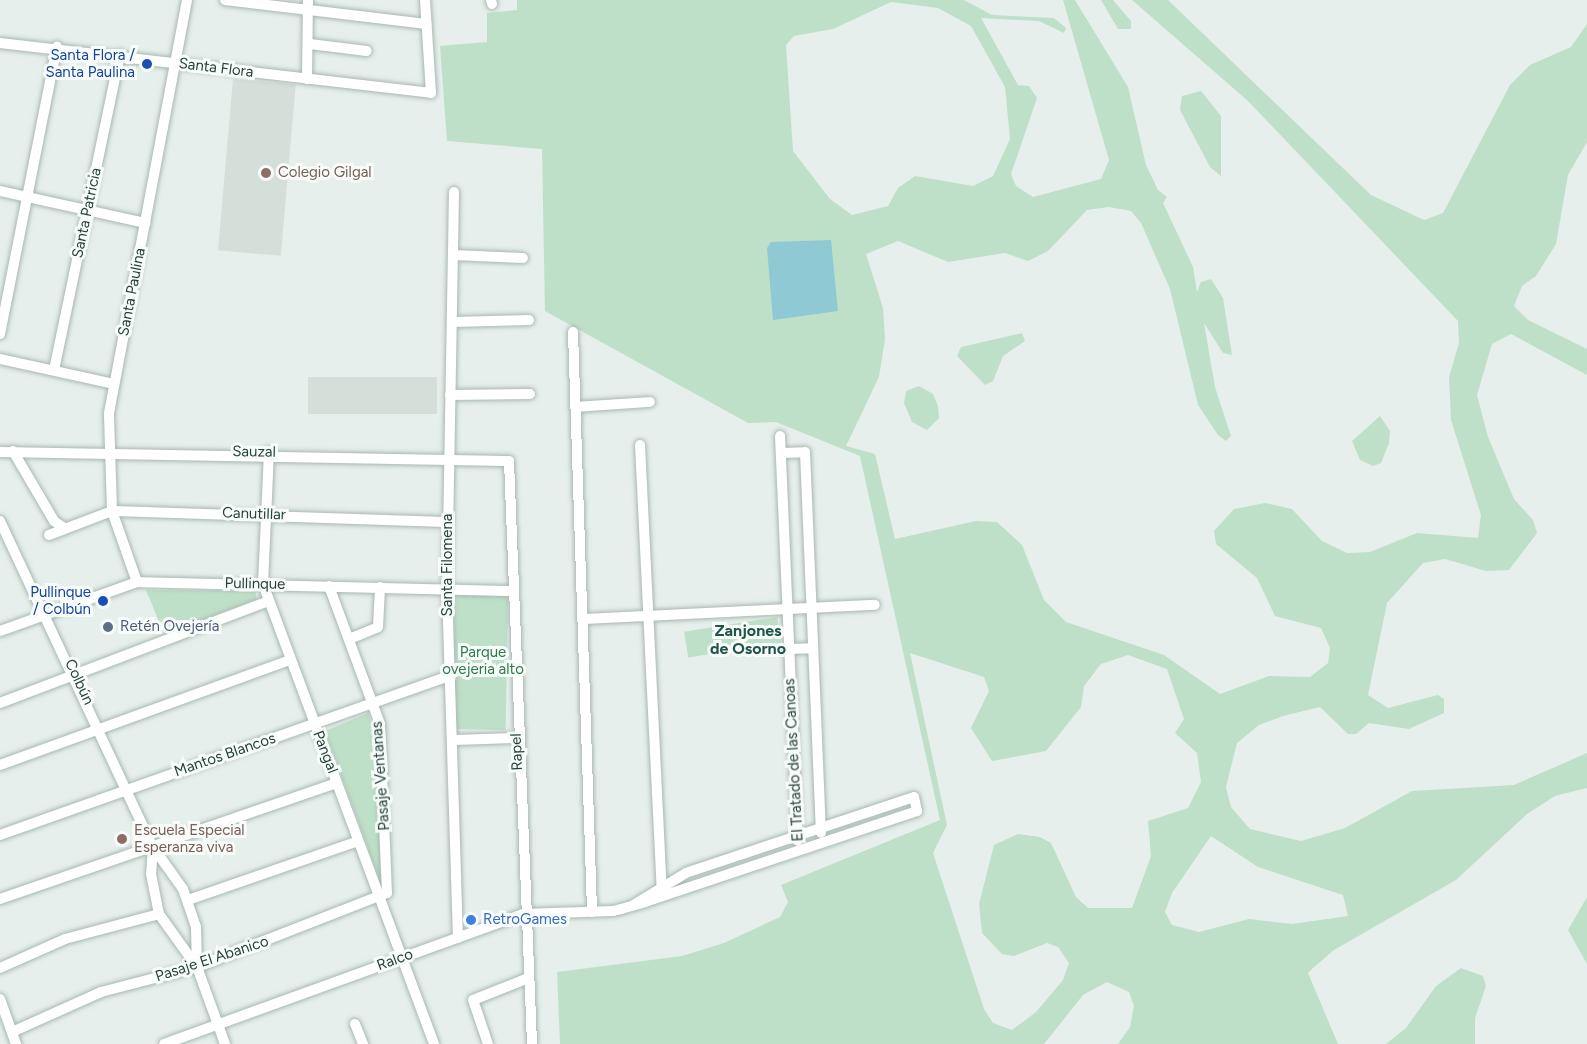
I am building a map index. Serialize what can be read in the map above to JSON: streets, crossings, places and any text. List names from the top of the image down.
{
  "streets": {
    "street": [
      "Santa Flora",
      "Santa Patricia",
      "Santa Paulina",
      "Sauzal",
      "Canutillar",
      "Santa Filomena",
      "Pullinque",
      "Colbún",
      "Pangal",
      "Rapel",
      "Mantos Blancos",
      "El Tratado de las Canoas",
      "Pasaje Ventanas",
      "Pasaje El Abanico",
      "Ralco"
    ]
  },
  "crossings": [
    ["Santa Flora", "Santa Patricia"],
    ["Santa Flora", "Santa Paulina"],
    ["Santa Paulina", "Sauzal"],
    ["Santa Paulina", "Canutillar"],
    ["Santa Paulina", "Pullinque"],
    ["Sauzal", "Santa Filomena"],
    ["Sauzal", "Pangal"],
    ["Sauzal", "Rapel"],
    ["Canutillar", "Santa Filomena"],
    ["Canutillar", "Pangal"],
    ["Santa Filomena", "Pullinque"],
    ["Santa Filomena", "Mantos Blancos"],
    ["Santa Filomena", "Ralco"],
    ["Pullinque", "Colbún"],
    ["Pullinque", "Pangal"],
    ["Pullinque", "Rapel"],
    ["Pullinque", "Pasaje Ventanas"],
    ["Colbún", "Mantos Blancos"],
    ["Colbún", "Pasaje El Abanico"],
    ["Colbún", "Ralco"],
    ["Pangal", "Mantos Blancos"],
    ["Pangal", "Pasaje Ventanas"],
    ["Pangal", "Pasaje El Abanico"],
    ["Pangal", "Ralco"],
    ["Rapel", "Ralco"],
    ["Mantos Blancos", "Pasaje Ventanas"],
    ["El Tratado de las Canoas", "Ralco"],
    ["Pasaje Ventanas", "Pasaje El Abanico"]
  ],
  "districts": ["Zanjones de Osorno"],
  "parks": ["Parque ovejeria alto"],
  "places": [
    "Santa Flora / Santa Paulina",
    "Colegio Gilgal",
    "Pullinque / Colbún",
    "Retén Ovejería",
    "Escuela Especial Esperanza viva",
    "RetroGames"
  ]
}
